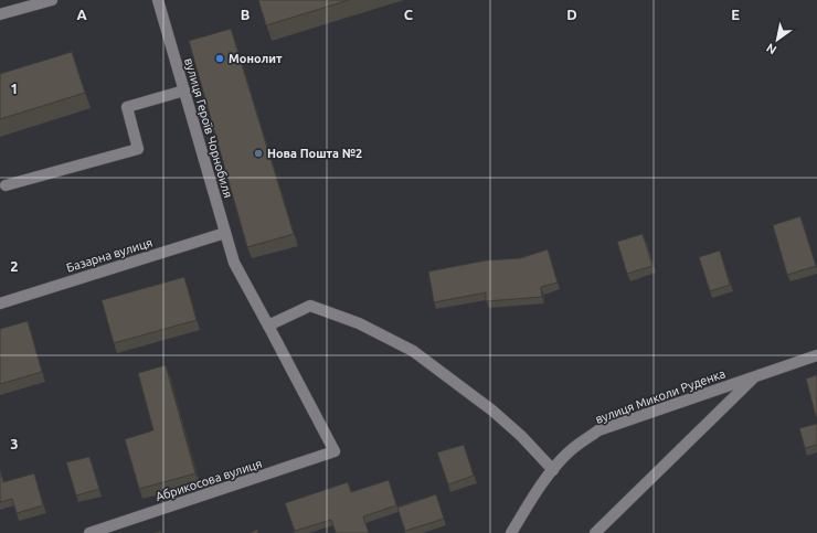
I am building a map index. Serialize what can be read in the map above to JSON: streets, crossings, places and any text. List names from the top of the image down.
{
  "streets": {
    "street": [
      "вулиця Героїв Чорнобиля",
      "Базарна вулиця",
      "вулиця Миколи Руденка",
      "Абрикосова вулиця"
    ]
  },
  "crossings": [
    ["вулиця Героїв Чорнобиля", "Базарна вулиця"],
    ["вулиця Героїв Чорнобиля", "Абрикосова вулиця"]
  ],
  "places": ["Монолит", "Нова Пошта №2"],
  "north": "bottom left",
  "grid": {
    "columns": [
      "A",
      "B",
      "C",
      "D",
      "E"
    ],
    "rows": ["1", "2", "3"]
  }
}
